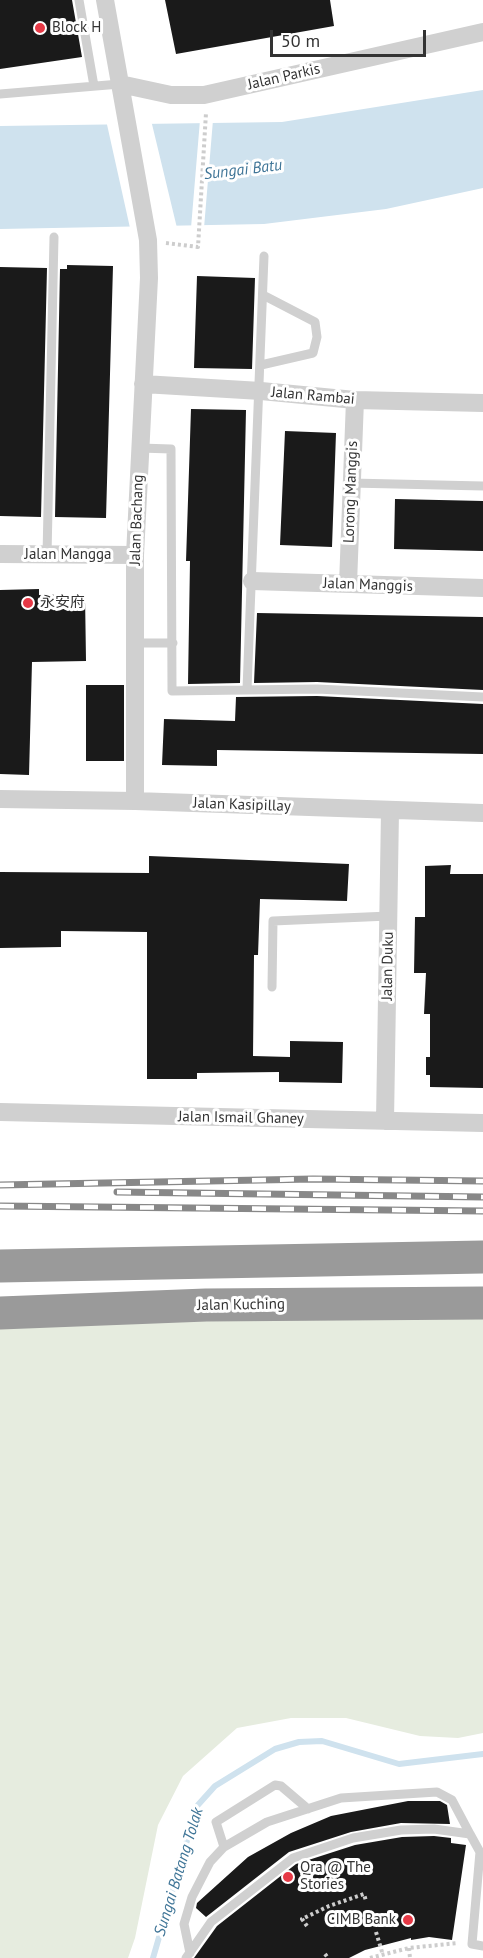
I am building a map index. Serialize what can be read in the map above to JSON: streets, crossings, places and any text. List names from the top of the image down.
{
  "streets": {
    "highway": ["Jalan Kuching"],
    "street": [
      "Jalan Parkis",
      "Jalan Rambai",
      "Lorong Manggis",
      "Jalan Bachang",
      "Jalan Mangga",
      "Jalan Manggis",
      "Jalan Kasipillay",
      "Jalan Duku",
      "Jalan Ismail Ghaney"
    ]
  },
  "crossings": [
    ["Jalan Parkis", "Jalan Bachang"],
    ["Jalan Rambai", "Lorong Manggis"],
    ["Jalan Rambai", "Jalan Bachang"],
    ["Lorong Manggis", "Jalan Manggis"],
    ["Jalan Bachang", "Jalan Mangga"],
    ["Jalan Bachang", "Jalan Kasipillay"],
    ["Jalan Kasipillay", "Jalan Duku"],
    ["Jalan Duku", "Jalan Ismail Ghaney"]
  ],
  "water": ["Sungai Batu", "Sungai Batang Tolak"],
  "places": [
    "Block H",
    "永安府",
    "Qra @ The Stories",
    "CIMB Bank"
  ],
  "scale_bar": "50 m"
}
